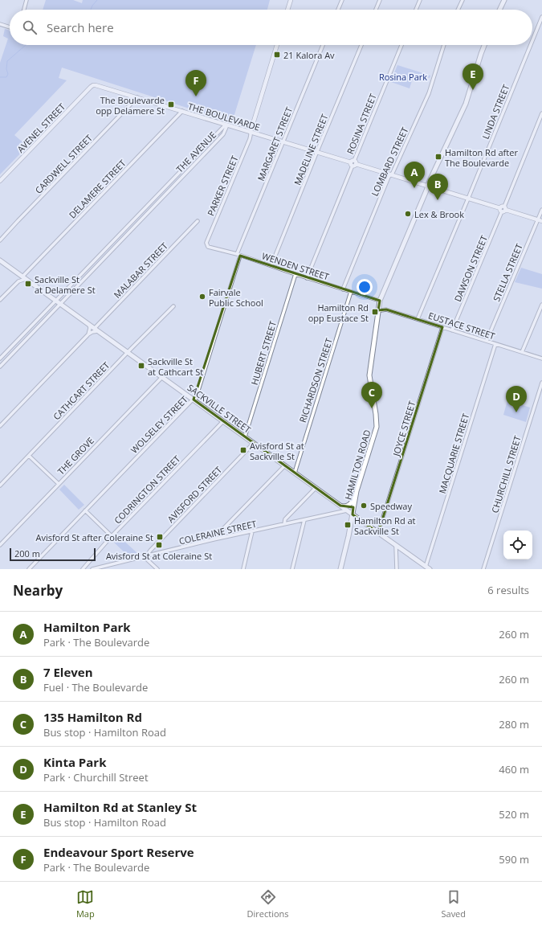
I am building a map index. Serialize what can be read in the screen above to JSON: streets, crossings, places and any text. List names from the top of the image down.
{
  "streets": {
    "main road": ["SACKVILLE STREET", "HAMILTON ROAD"],
    "street": [
      "LINDA STREET",
      "THE BOULEVARDE",
      "ROSINA STREET",
      "AVENEL STREET",
      "MARGARET STREET",
      "MADELINE STREET",
      "THE AVENUE",
      "LOMBARD STREET",
      "CARDWELL STREET",
      "PARKER STREET",
      "DELAMERE STREET",
      "WENDEN STREET",
      "DAWSON STREET",
      "MALABAR STREET",
      "STELLA STREET",
      "EUSTACE STREET",
      "HUBERT STREET",
      "RICHARDSON STREET",
      "CATHCART STREET",
      "WOLSELEY STREET",
      "JOYCE STREET",
      "MACQUARIE STREET",
      "THE GROVE",
      "CHURCHILL STREET",
      "CODRINGTON STREET",
      "AVISFORD STREET",
      "COLERAINE STREET"
    ]
  },
  "crossings": [
    ["LINDA STREET", "THE BOULEVARDE"],
    ["LINDA STREET", "EUSTACE STREET"],
    ["THE BOULEVARDE", "ROSINA STREET"],
    ["THE BOULEVARDE", "AVENEL STREET"],
    ["THE BOULEVARDE", "MARGARET STREET"],
    ["THE BOULEVARDE", "MADELINE STREET"],
    ["THE BOULEVARDE", "THE AVENUE"],
    ["THE BOULEVARDE", "LOMBARD STREET"],
    ["THE BOULEVARDE", "CARDWELL STREET"],
    ["THE BOULEVARDE", "PARKER STREET"],
    ["THE BOULEVARDE", "DELAMERE STREET"],
    ["THE BOULEVARDE", "DAWSON STREET"],
    ["THE BOULEVARDE", "STELLA STREET"],
    ["THE BOULEVARDE", "HAMILTON ROAD"],
    ["ROSINA STREET", "WENDEN STREET"],
    ["MARGARET STREET", "WENDEN STREET"],
    ["MARGARET STREET", "WOLSELEY STREET"],
    ["MADELINE STREET", "WENDEN STREET"],
    ["THE AVENUE", "SACKVILLE STREET"],
    ["LOMBARD STREET", "WENDEN STREET"],
    ["PARKER STREET", "WENDEN STREET"],
    ["DELAMERE STREET", "SACKVILLE STREET"],
    ["WENDEN STREET", "HUBERT STREET"],
    ["WENDEN STREET", "RICHARDSON STREET"],
    ["WENDEN STREET", "WOLSELEY STREET"],
    ["WENDEN STREET", "HAMILTON ROAD"],
    ["DAWSON STREET", "EUSTACE STREET"],
    ["MALABAR STREET", "SACKVILLE STREET"],
    ["STELLA STREET", "EUSTACE STREET"],
    ["EUSTACE STREET", "JOYCE STREET"],
    ["EUSTACE STREET", "MACQUARIE STREET"],
    ["HUBERT STREET", "SACKVILLE STREET"],
    ["RICHARDSON STREET", "SACKVILLE STREET"],
    ["CATHCART STREET", "SACKVILLE STREET"],
    ["SACKVILLE STREET", "WOLSELEY STREET"],
    ["SACKVILLE STREET", "JOYCE STREET"],
    ["SACKVILLE STREET", "MACQUARIE STREET"],
    ["SACKVILLE STREET", "THE GROVE"],
    ["SACKVILLE STREET", "HAMILTON ROAD"],
    ["SACKVILLE STREET", "CODRINGTON STREET"],
    ["SACKVILLE STREET", "AVISFORD STREET"],
    ["SACKVILLE STREET", "COLERAINE STREET"],
    ["AVISFORD STREET", "COLERAINE STREET"]
  ],
  "parks": ["Rosina Park"],
  "places": {
    "transit": [
      "21 Kalora Av",
      "The Boulevarde opp Delamere St",
      "Hamilton Rd after The Boulevarde",
      "Sackville St at Delamere St",
      "Hamilton Rd opp Eustace St",
      "Sackville St at Cathcart St",
      "Avisford St at Sackville St",
      "Hamilton Rd at Sackville St",
      "Avisford St after Coleraine St",
      "Avisford St at Coleraine St"
    ],
    "other": ["Lex & Brook", "Fairvale Public School", "Speedway"]
  },
  "scale_bar": "200 m",
  "page": {
    "search": "Search here",
    "pins": [
      "E",
      "F",
      "A",
      "B",
      "C",
      "D"
    ],
    "scale": "200 m",
    "heading": ["Nearby", "6 results"],
    "list": [
      {
        "mark": "A",
        "name": "Hamilton Park",
        "note": "Park · The Boulevarde",
        "value": "260 m"
      },
      {
        "mark": "B",
        "name": "7 Eleven",
        "note": "Fuel · The Boulevarde",
        "value": "260 m"
      },
      {
        "mark": "C",
        "name": "135 Hamilton Rd",
        "note": "Bus stop · Hamilton Road",
        "value": "280 m"
      },
      {
        "mark": "D",
        "name": "Kinta Park",
        "note": "Park · Churchill Street",
        "value": "460 m"
      },
      {
        "mark": "E",
        "name": "Hamilton Rd at Stanley St",
        "note": "Bus stop · Hamilton Road",
        "value": "520 m"
      },
      {
        "mark": "F",
        "name": "Endeavour Sport Reserve",
        "note": "Park · The Boulevarde",
        "value": "590 m"
      }
    ],
    "nav": ["Map", "Directions", "Saved"]
  }
}
